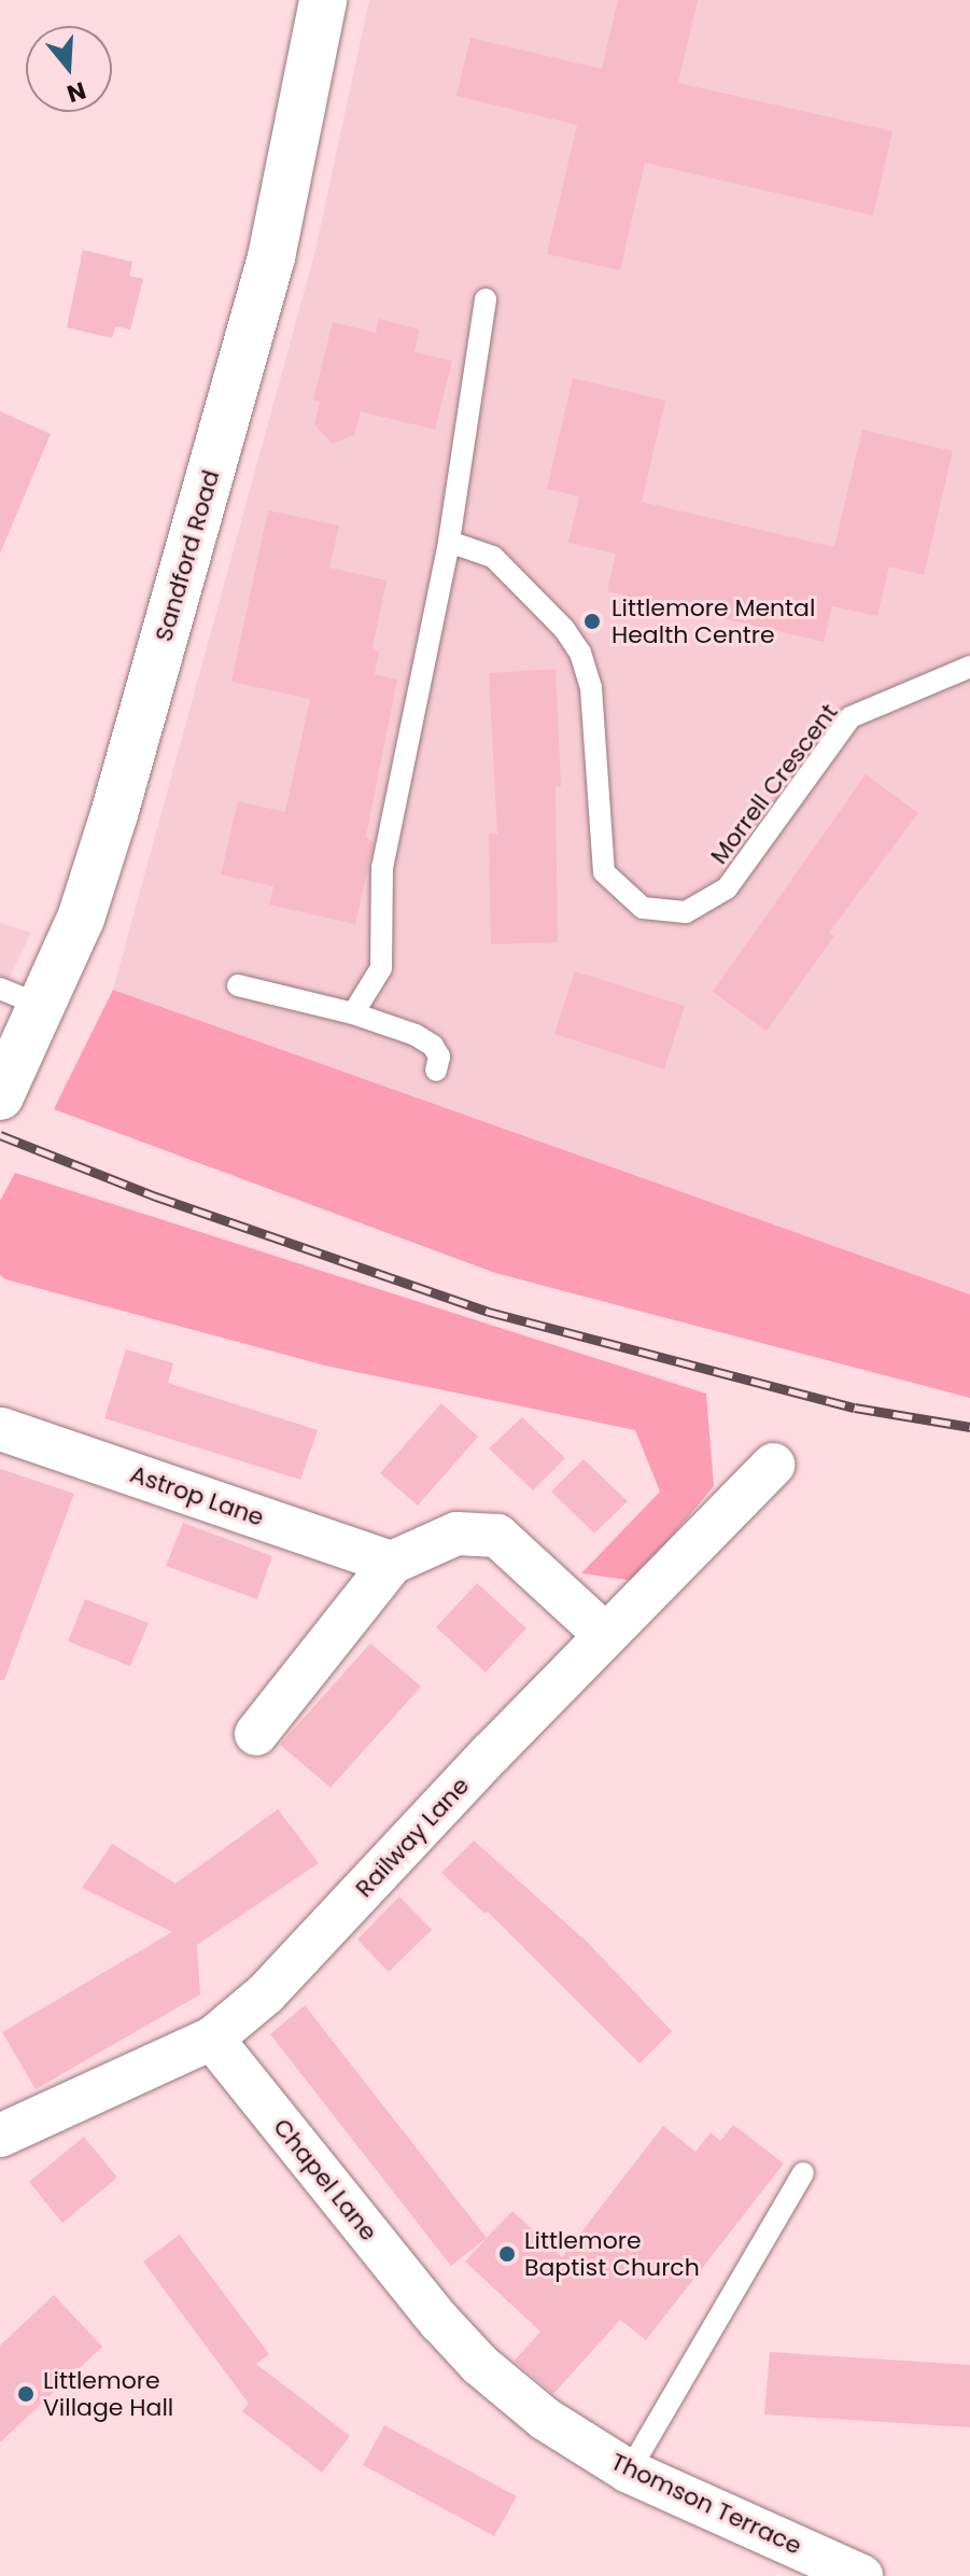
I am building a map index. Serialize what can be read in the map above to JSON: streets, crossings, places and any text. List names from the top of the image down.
{
  "streets": {
    "street": [
      "Sandford Road",
      "Astrop Lane",
      "Railway Lane",
      "Chapel Lane",
      "Thomson Terrace"
    ],
    "lane": ["Morrell Crescent"]
  },
  "crossings": [
    ["Railway Lane", "Chapel Lane"],
    ["Chapel Lane", "Thomson Terrace"]
  ],
  "places": ["Littlemore Mental Health Centre", "Littlemore Baptist Church", "Littlemore Village Hall"],
  "north": "bottom"
}
